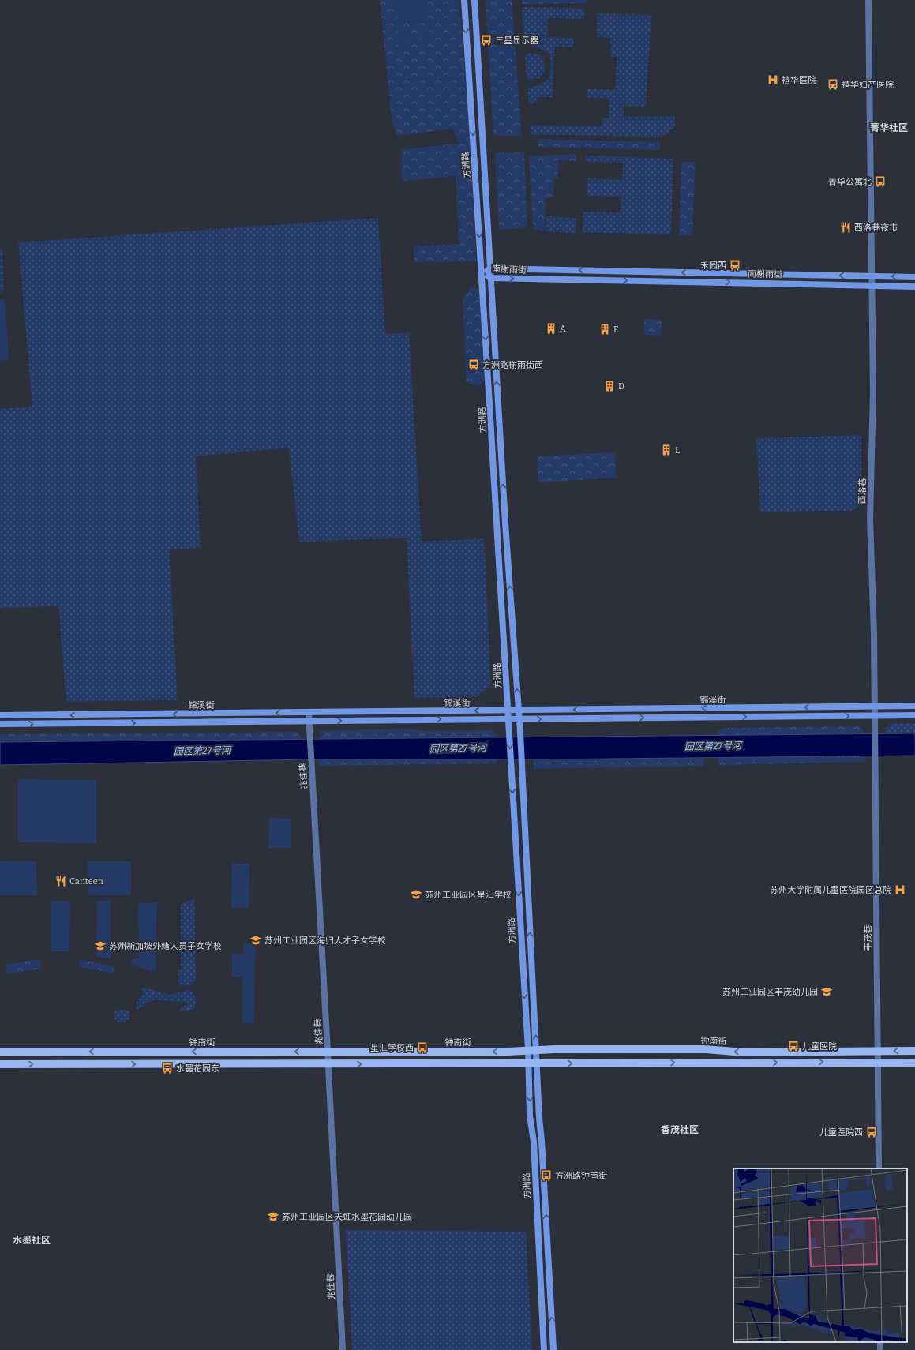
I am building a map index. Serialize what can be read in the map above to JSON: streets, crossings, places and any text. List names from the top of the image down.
{
  "streets": {
    "main road": [
      "方洲路",
      "南榭雨街",
      "锦溪街",
      "钟南街"
    ],
    "street": ["西洛巷", "兆佳巷", "丰茂巷"]
  },
  "crossings": [
    ["方洲路", "南榭雨街"],
    ["方洲路", "锦溪街"],
    ["方洲路", "钟南街"],
    ["南榭雨街", "西洛巷"],
    ["西洛巷", "锦溪街"],
    ["西洛巷", "丰茂巷"],
    ["锦溪街", "兆佳巷"],
    ["锦溪街", "丰茂巷"],
    ["兆佳巷", "钟南街"],
    ["丰茂巷", "钟南街"]
  ],
  "districts": ["菁华社区", "香茂社区", "水墨社区"],
  "water": ["园区第27号河"],
  "places": {
    "bus stop": [
      "三星显示器",
      "禧华妇产医院",
      "菁华公寓北",
      "禾园西",
      "方洲路榭雨街西",
      "儿童医院",
      "星汇学校西",
      "水墨花园东",
      "儿童医院西",
      "方洲路钟南街"
    ],
    "hospital": ["禧华医院", "苏州大学附属儿童医院园区总院"],
    "restaurant": ["西洛巷夜市", "Canteen"],
    "building": [
      "A",
      "E",
      "D",
      "L"
    ],
    "school or university": [
      "苏州工业园区星汇学校",
      "苏州工业园区海归人才子女学校",
      "苏州新加坡外籍人员子女学校",
      "苏州工业园区丰茂幼儿园",
      "苏州工业园区天虹水墨花园幼儿园"
    ]
  }
}
